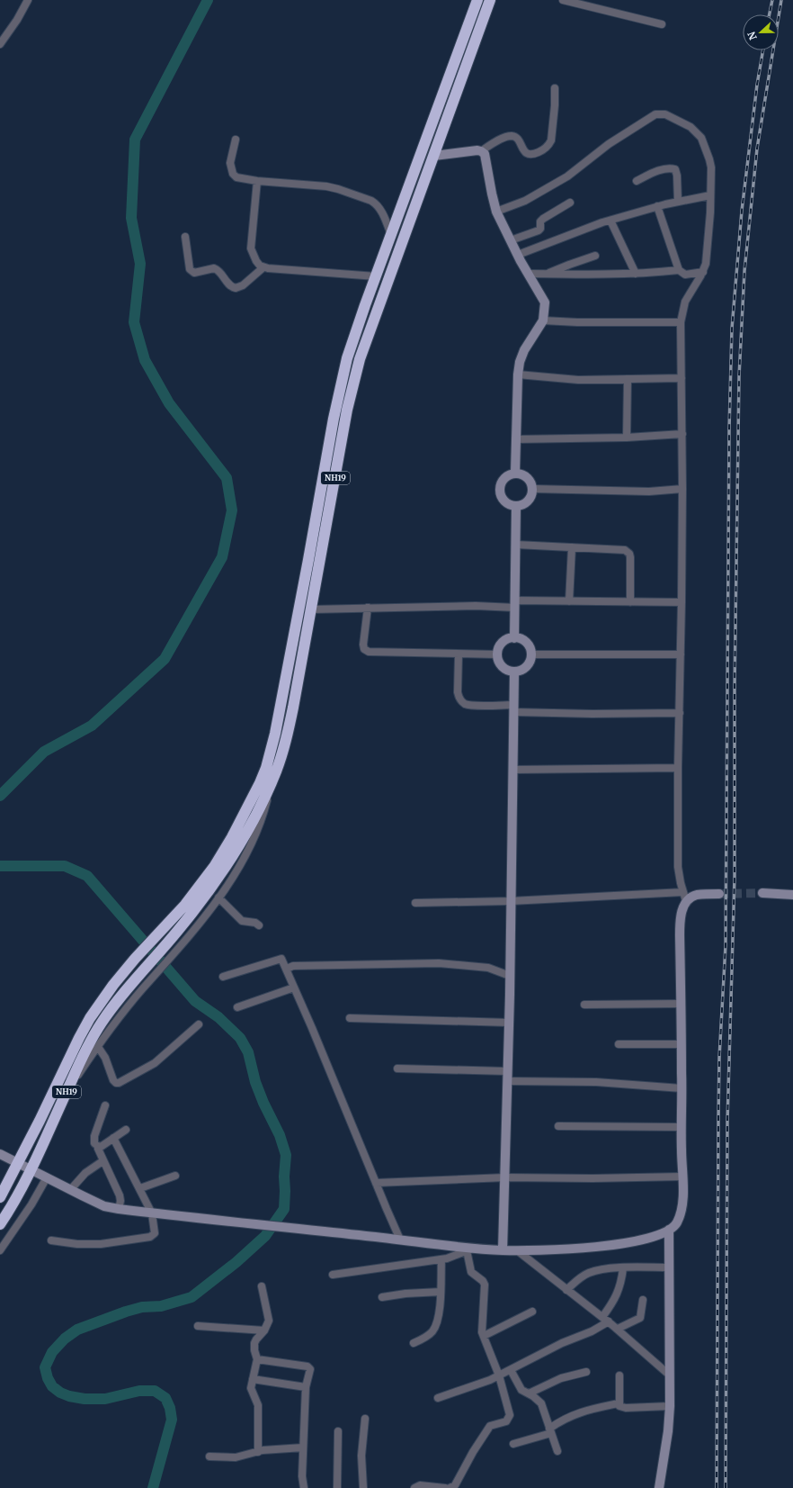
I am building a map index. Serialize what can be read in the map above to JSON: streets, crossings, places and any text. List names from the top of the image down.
{
  "streets": {
    "highway": ["NH19"]
  },
  "north": "left"
}
